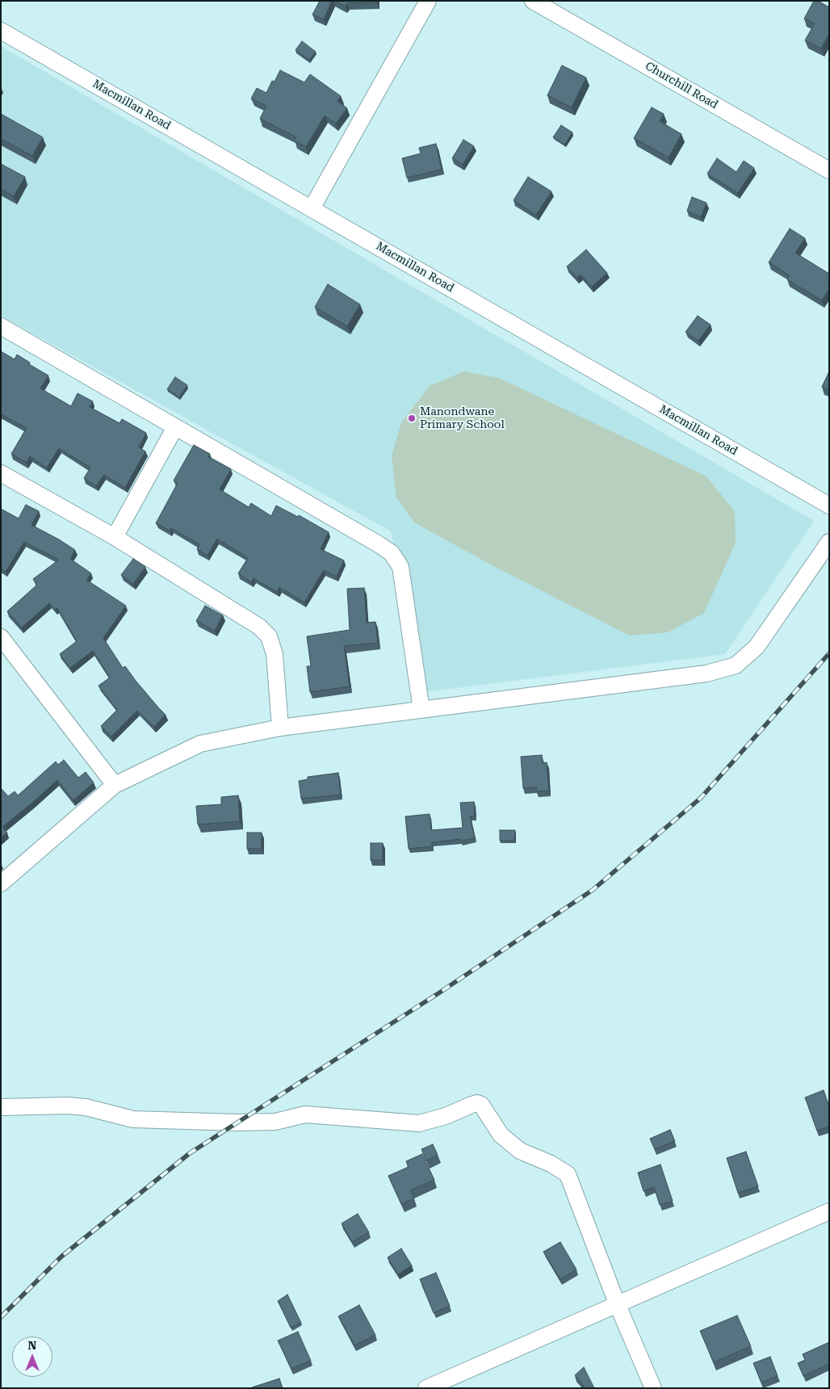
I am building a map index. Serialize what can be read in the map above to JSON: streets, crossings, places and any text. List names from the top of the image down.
{
  "streets": {
    "street": ["Churchill Road", "Macmillan Road"]
  },
  "places": ["Manondwane Primary School"],
  "north": "top"
}
